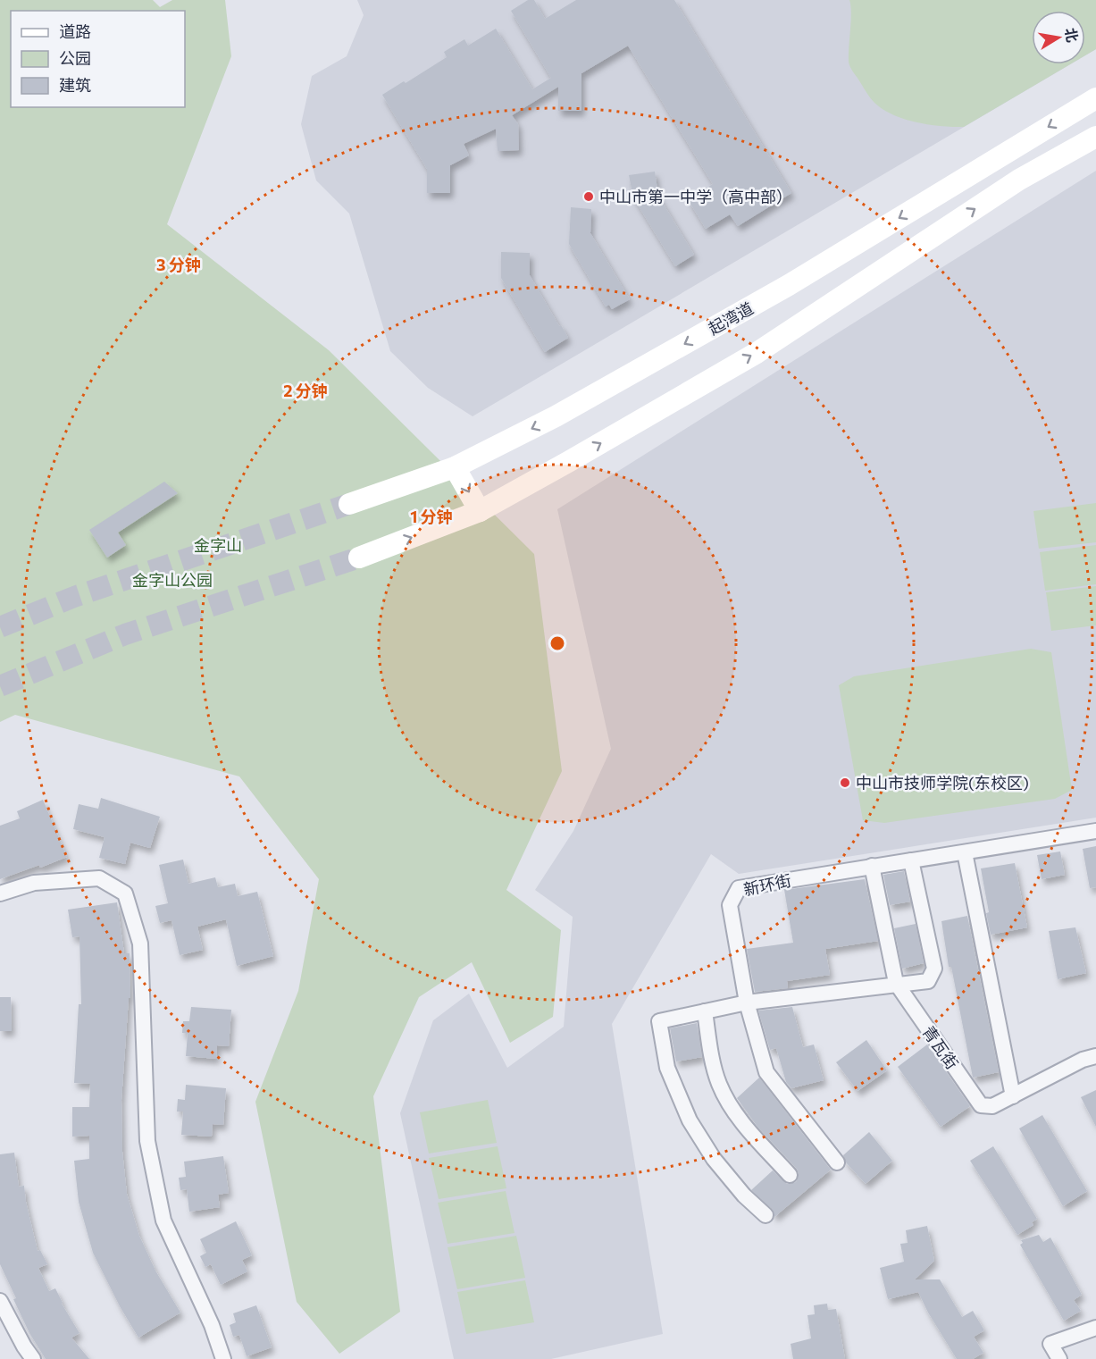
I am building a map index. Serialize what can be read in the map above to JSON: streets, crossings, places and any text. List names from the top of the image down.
{
  "streets": {
    "main road": ["起湾道"],
    "street": ["新环街", "青瓦街"]
  },
  "crossings": [
    ["新环街", "青瓦街"]
  ],
  "parks": ["金字山", "金字山公园"],
  "places": ["中山市第一中学（高中部）", "中山市技师学院(东校区)"],
  "legend": ["道路", "公园", "建筑"],
  "north": "right",
  "rings": ["3 分钟", "2 分钟", "1 分钟"]
}
